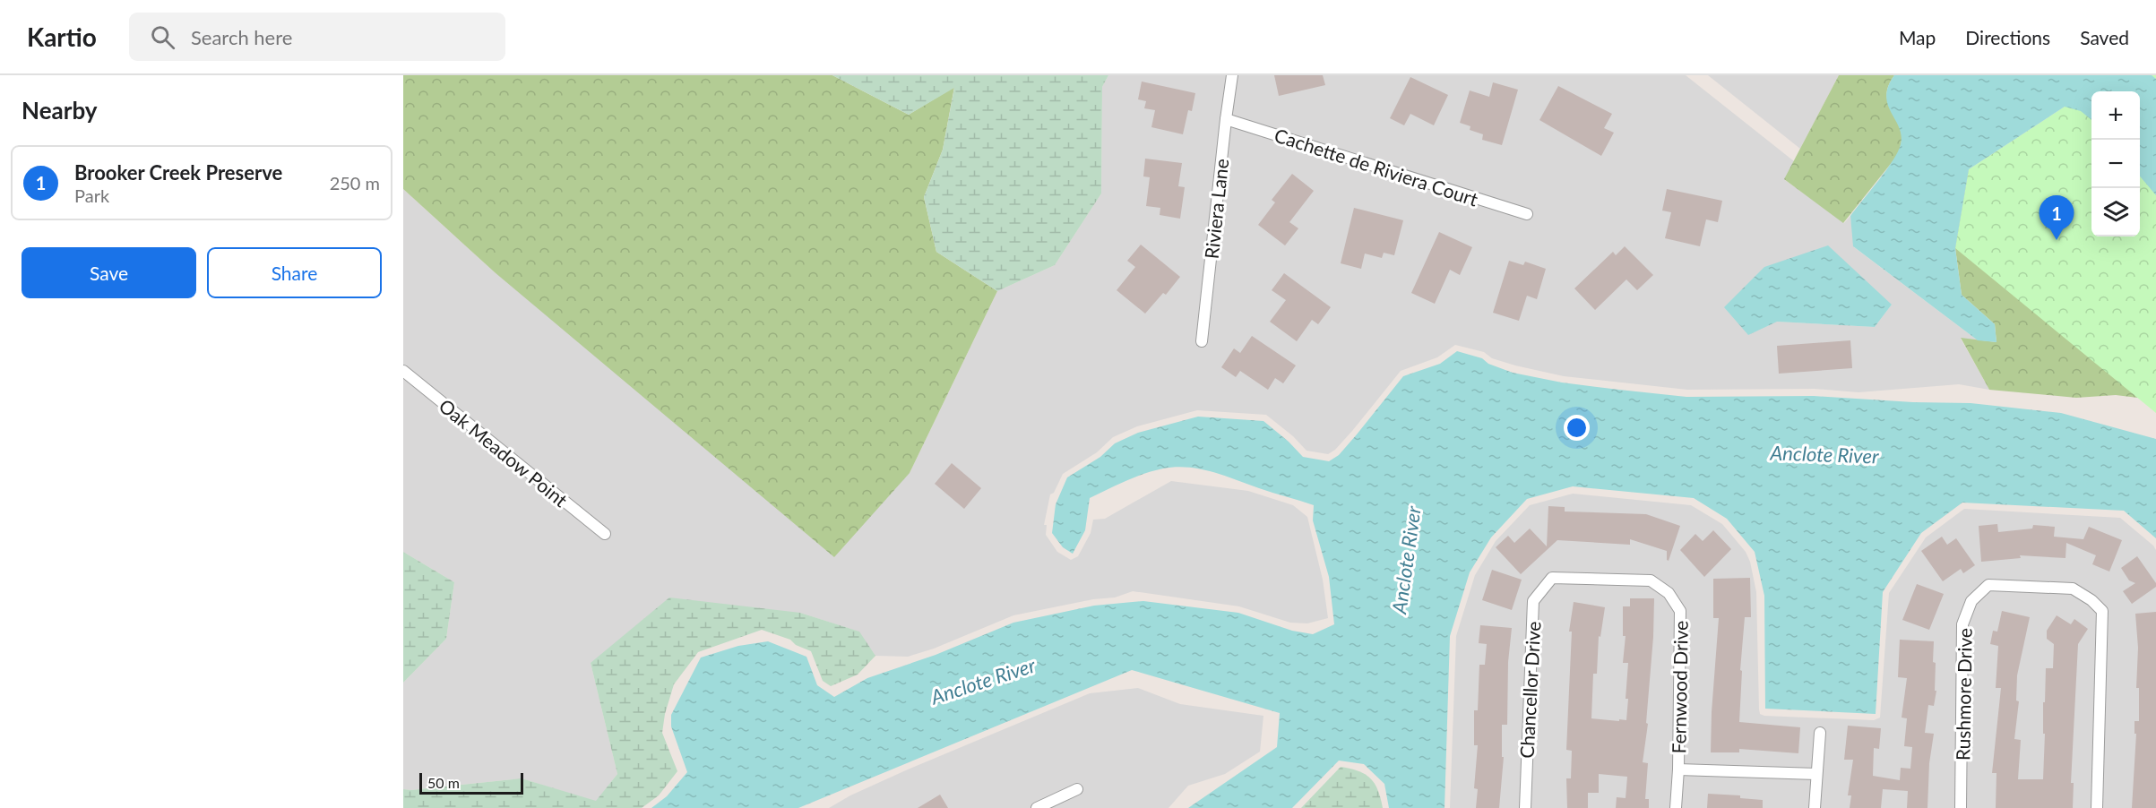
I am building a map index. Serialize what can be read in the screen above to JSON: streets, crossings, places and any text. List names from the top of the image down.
{
  "streets": {
    "street": [
      "Cachette de Riviera Court",
      "Riviera Lane",
      "Oak Meadow Point",
      "Fernwood Drive",
      "Chancellor Drive",
      "Rushmore Drive"
    ]
  },
  "crossings": [
    ["Cachette de Riviera Court", "Riviera Lane"],
    ["Fernwood Drive", "Chancellor Drive"]
  ],
  "water": ["Anclote River"],
  "scale_bar": "50 m",
  "page": {
    "header": "Kartio",
    "search": "Search here",
    "nav": ["Map", "Directions", "Saved"],
    "heading": "Nearby",
    "map_buttons": ["+", "−"],
    "list": [
      {
        "mark": "1",
        "name": "Brooker Creek Preserve",
        "note": "Park",
        "value": "250 m"
      }
    ],
    "pins": "1",
    "buttons": ["Save", "Share"],
    "scale": "50 m"
  }
}
